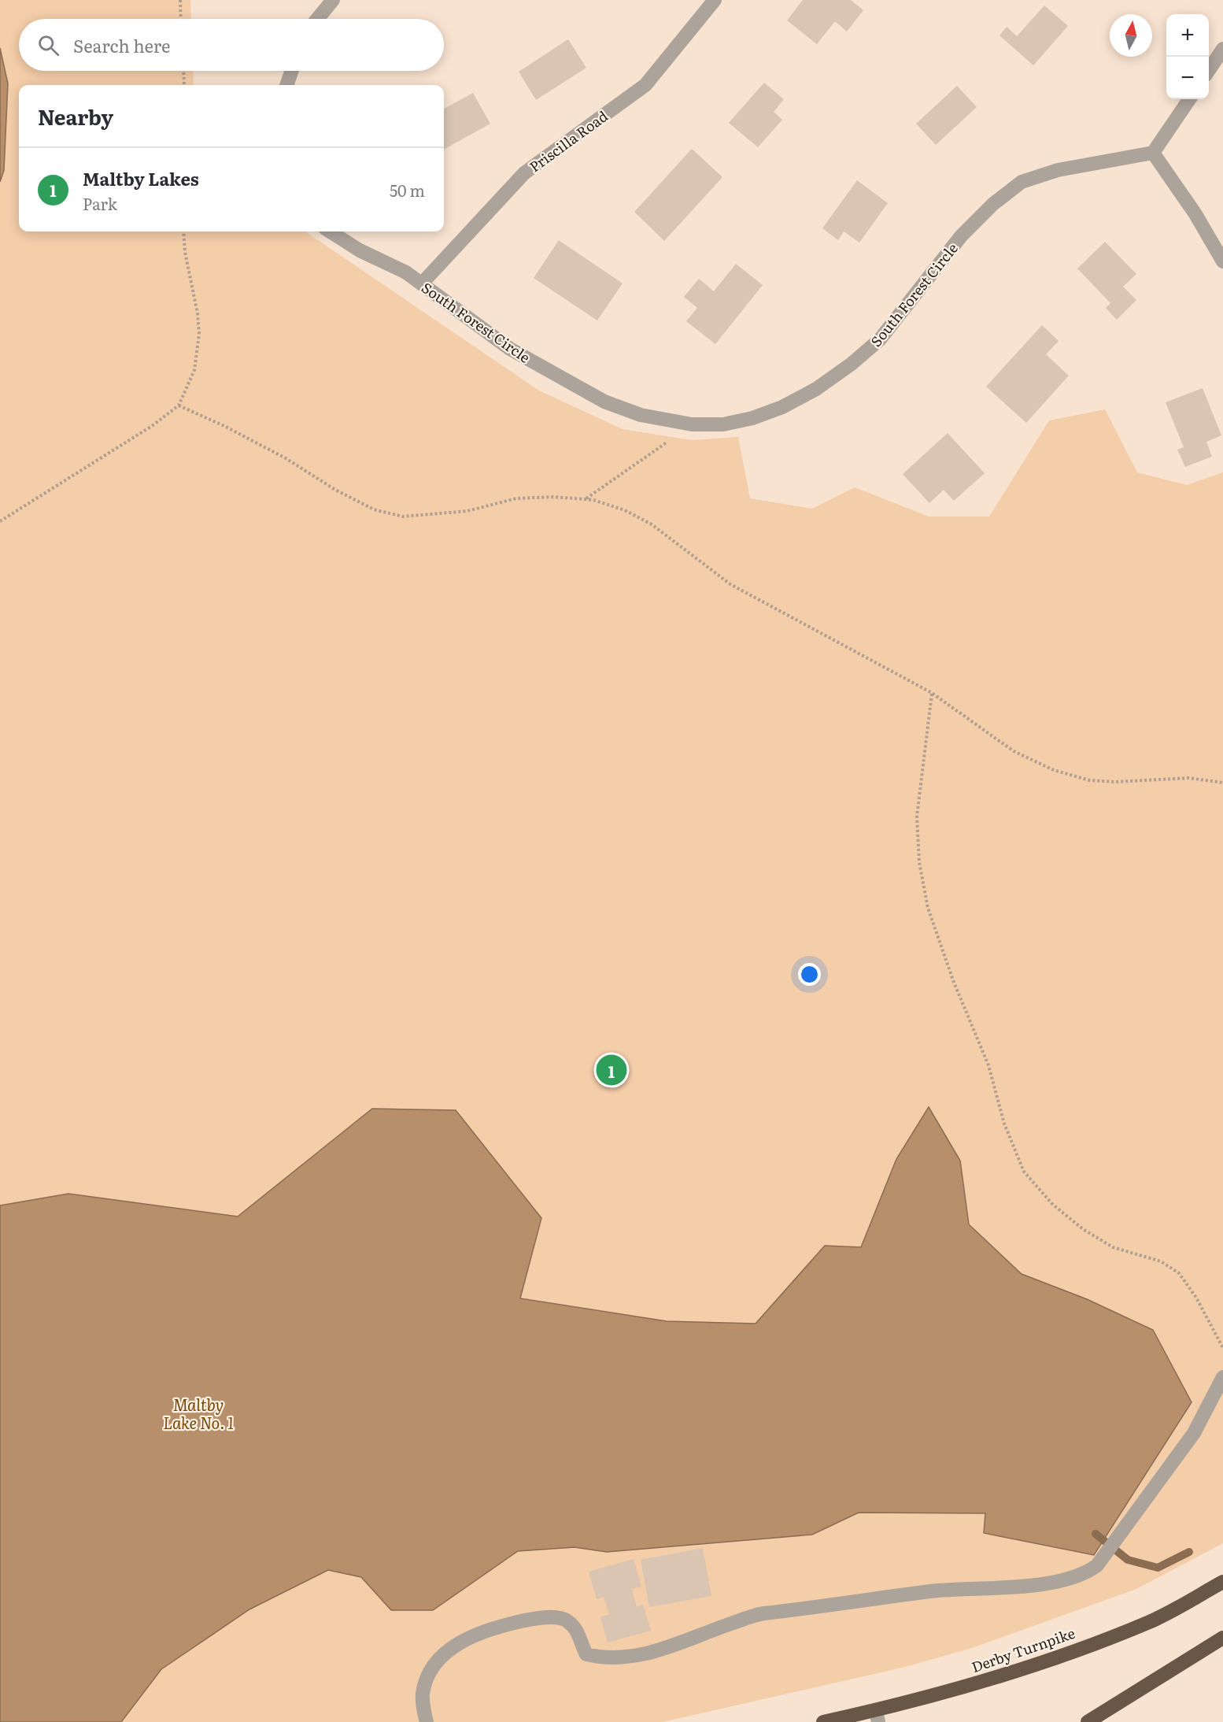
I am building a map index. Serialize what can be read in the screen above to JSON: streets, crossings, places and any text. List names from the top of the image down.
{
  "streets": {
    "highway": ["Derby Turnpike"],
    "street": ["Priscilla Road", "South Forest Circle"]
  },
  "crossings": [
    ["Priscilla Road", "South Forest Circle"]
  ],
  "water": ["Maltby Lake No. 1"],
  "north": "top",
  "page": {
    "map_buttons": ["+", "−"],
    "search": "Search here",
    "heading": "Nearby",
    "list": [
      {
        "mark": "1",
        "name": "Maltby Lakes",
        "note": "Park",
        "value": "50 m"
      }
    ],
    "pins": "1"
  }
}
